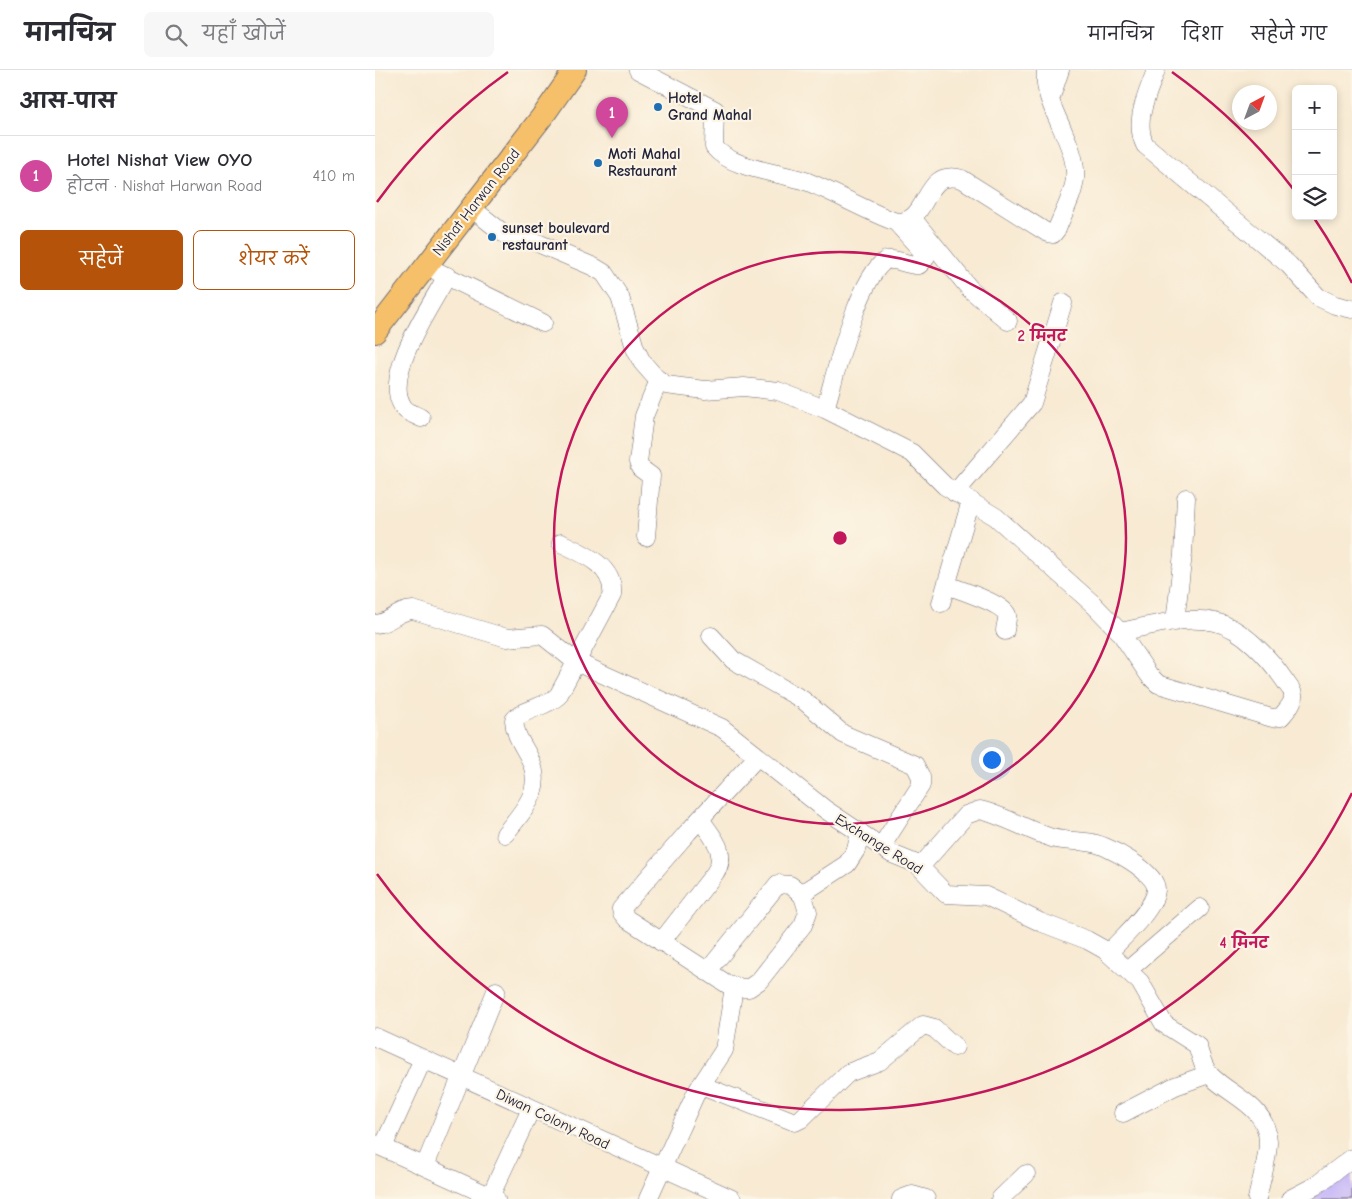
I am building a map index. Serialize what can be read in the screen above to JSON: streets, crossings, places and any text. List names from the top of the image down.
{
  "streets": {
    "main road": ["Nishat Harwan Road"],
    "street": ["Exchange Road", "Diwan Colony Road"]
  },
  "places": ["Hotel Grand Mahal", "Moti Mahal Restaurant", "sunset boulevard restaurant"],
  "north": "top right",
  "page": {
    "header": "मानचित्र",
    "search": "यहाँ खोजें",
    "nav": ["मानचित्र", "दिशा", "सहेजे गए"],
    "heading": "आस-पास",
    "map_buttons": ["+", "−"],
    "pins": "1",
    "list": [
      {
        "mark": "1",
        "name": "Hotel Nishat View OYO",
        "note": "होटल · Nishat Harwan Road",
        "value": "410 m"
      }
    ],
    "buttons": ["सहेजें", "शेयर करें"]
  },
  "rings": ["2 मिनट", "4 मिनट"]
}
